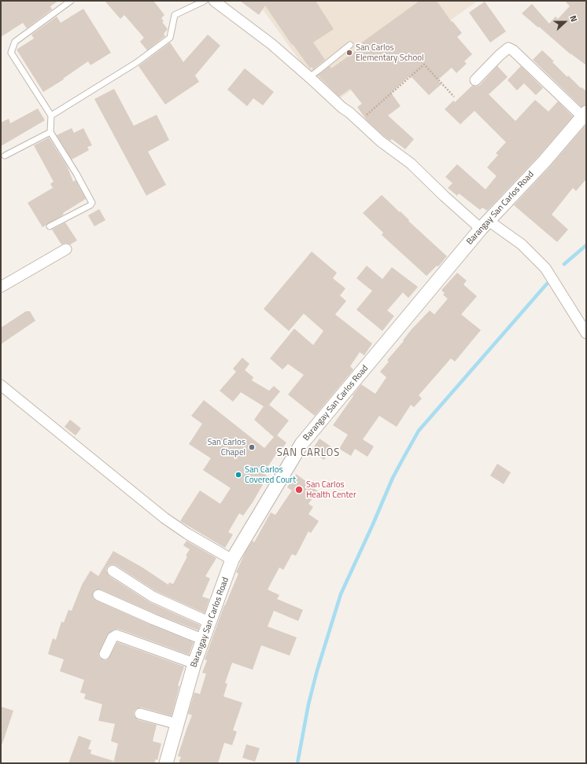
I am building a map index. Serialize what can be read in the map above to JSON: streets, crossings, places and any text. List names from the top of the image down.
{
  "streets": {
    "street": ["Barangay San Carlos Road"]
  },
  "districts": ["SAN CARLOS"],
  "places": [
    "San Carlos Elementary School",
    "San Carlos Chapel",
    "San Carlos Covered Court",
    "San Carlos Health Center"
  ],
  "north": "right"
}
